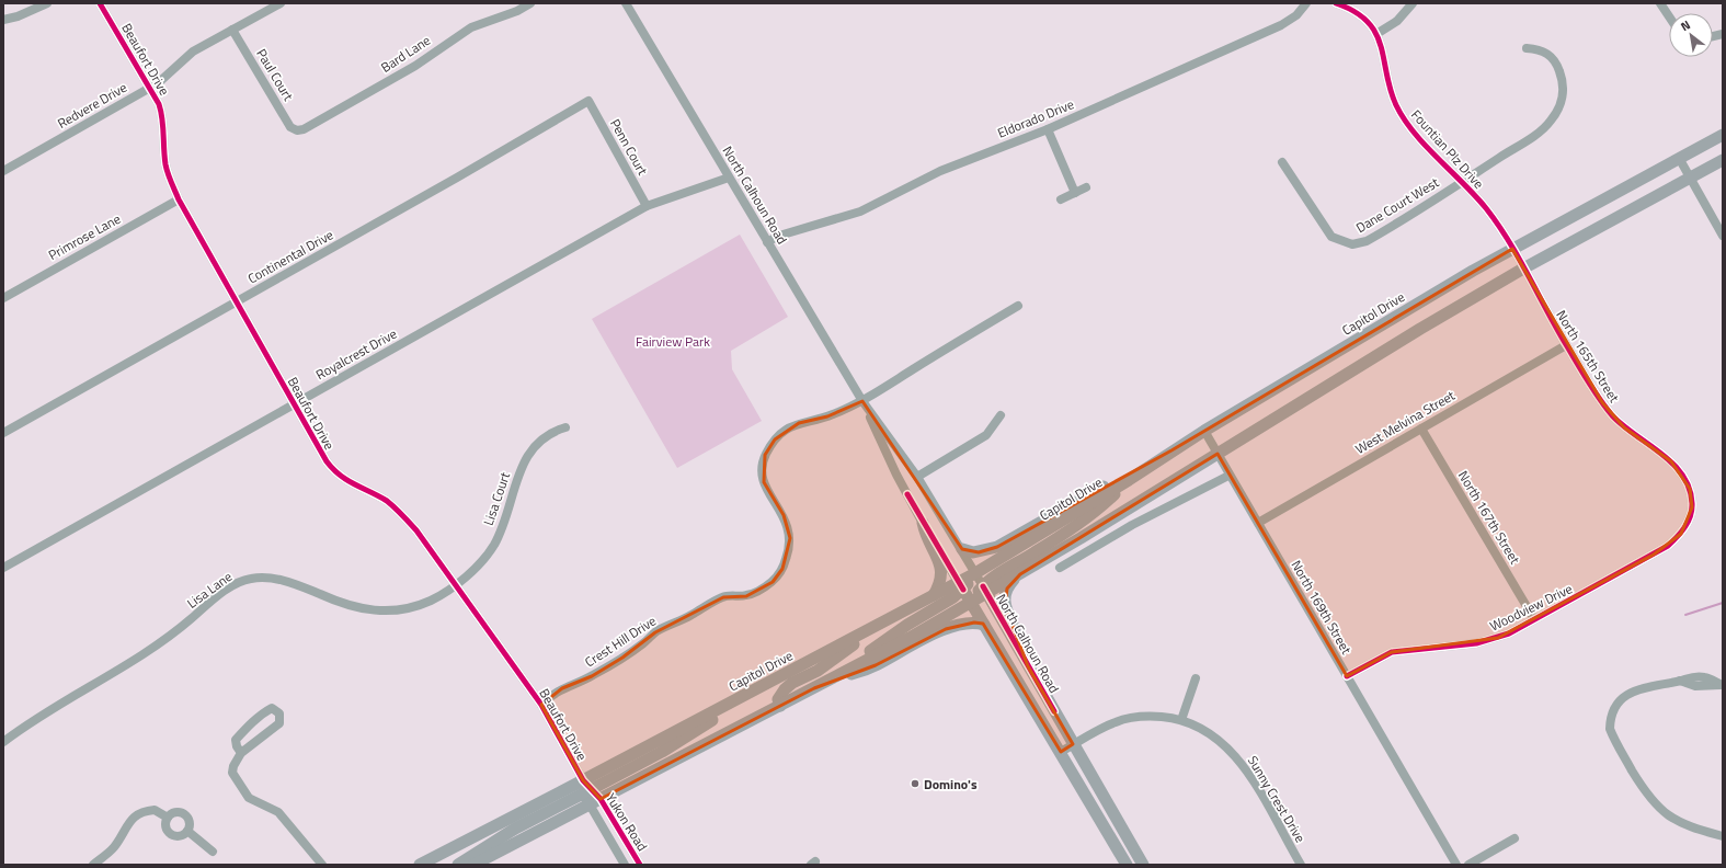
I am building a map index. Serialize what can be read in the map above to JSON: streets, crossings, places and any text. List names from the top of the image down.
{
  "streets": {
    "main road": ["North Calhoun Road", "Capitol Drive"],
    "street": [
      "Bard Lane",
      "Beaufort Drive",
      "Paul Court",
      "Redvere Drive",
      "Eldorado Drive",
      "Penn Court",
      "Fountian Plz Drive",
      "Dane Court West",
      "Primrose Lane",
      "Continental Drive",
      "Royalcrest Drive",
      "North 165th Street",
      "West Melvina Street",
      "Lisa Court",
      "North 167th Street",
      "Lisa Lane",
      "North 169th Street",
      "Woodview Drive",
      "Crest Hill Drive",
      "Sunny Crest Drive",
      "Yukon Road"
    ]
  },
  "crossings": [
    ["Bard Lane", "Paul Court"],
    ["Beaufort Drive", "Redvere Drive"],
    ["Beaufort Drive", "Primrose Lane"],
    ["Beaufort Drive", "Continental Drive"],
    ["Beaufort Drive", "Capitol Drive"],
    ["Beaufort Drive", "Royalcrest Drive"],
    ["Beaufort Drive", "Lisa Court"],
    ["Beaufort Drive", "Lisa Lane"],
    ["Beaufort Drive", "Crest Hill Drive"],
    ["Beaufort Drive", "Yukon Road"],
    ["Paul Court", "Redvere Drive"],
    ["Eldorado Drive", "North Calhoun Road"],
    ["Penn Court", "Continental Drive"],
    ["Penn Court", "Royalcrest Drive"],
    ["Fountian Plz Drive", "Dane Court West"],
    ["Fountian Plz Drive", "Capitol Drive"],
    ["Fountian Plz Drive", "North 165th Street"],
    ["North Calhoun Road", "Capitol Drive"],
    ["North Calhoun Road", "Royalcrest Drive"],
    ["North Calhoun Road", "Crest Hill Drive"],
    ["North Calhoun Road", "Sunny Crest Drive"],
    ["Capitol Drive", "North 169th Street"],
    ["Capitol Drive", "Yukon Road"],
    ["North 165th Street", "West Melvina Street"],
    ["North 165th Street", "Woodview Drive"],
    ["West Melvina Street", "North 167th Street"],
    ["West Melvina Street", "North 169th Street"],
    ["Lisa Court", "Lisa Lane"],
    ["North 167th Street", "Woodview Drive"],
    ["North 169th Street", "Woodview Drive"]
  ],
  "parks": ["Fairview Park"],
  "places": ["Domino's"],
  "north": "top left"
}
